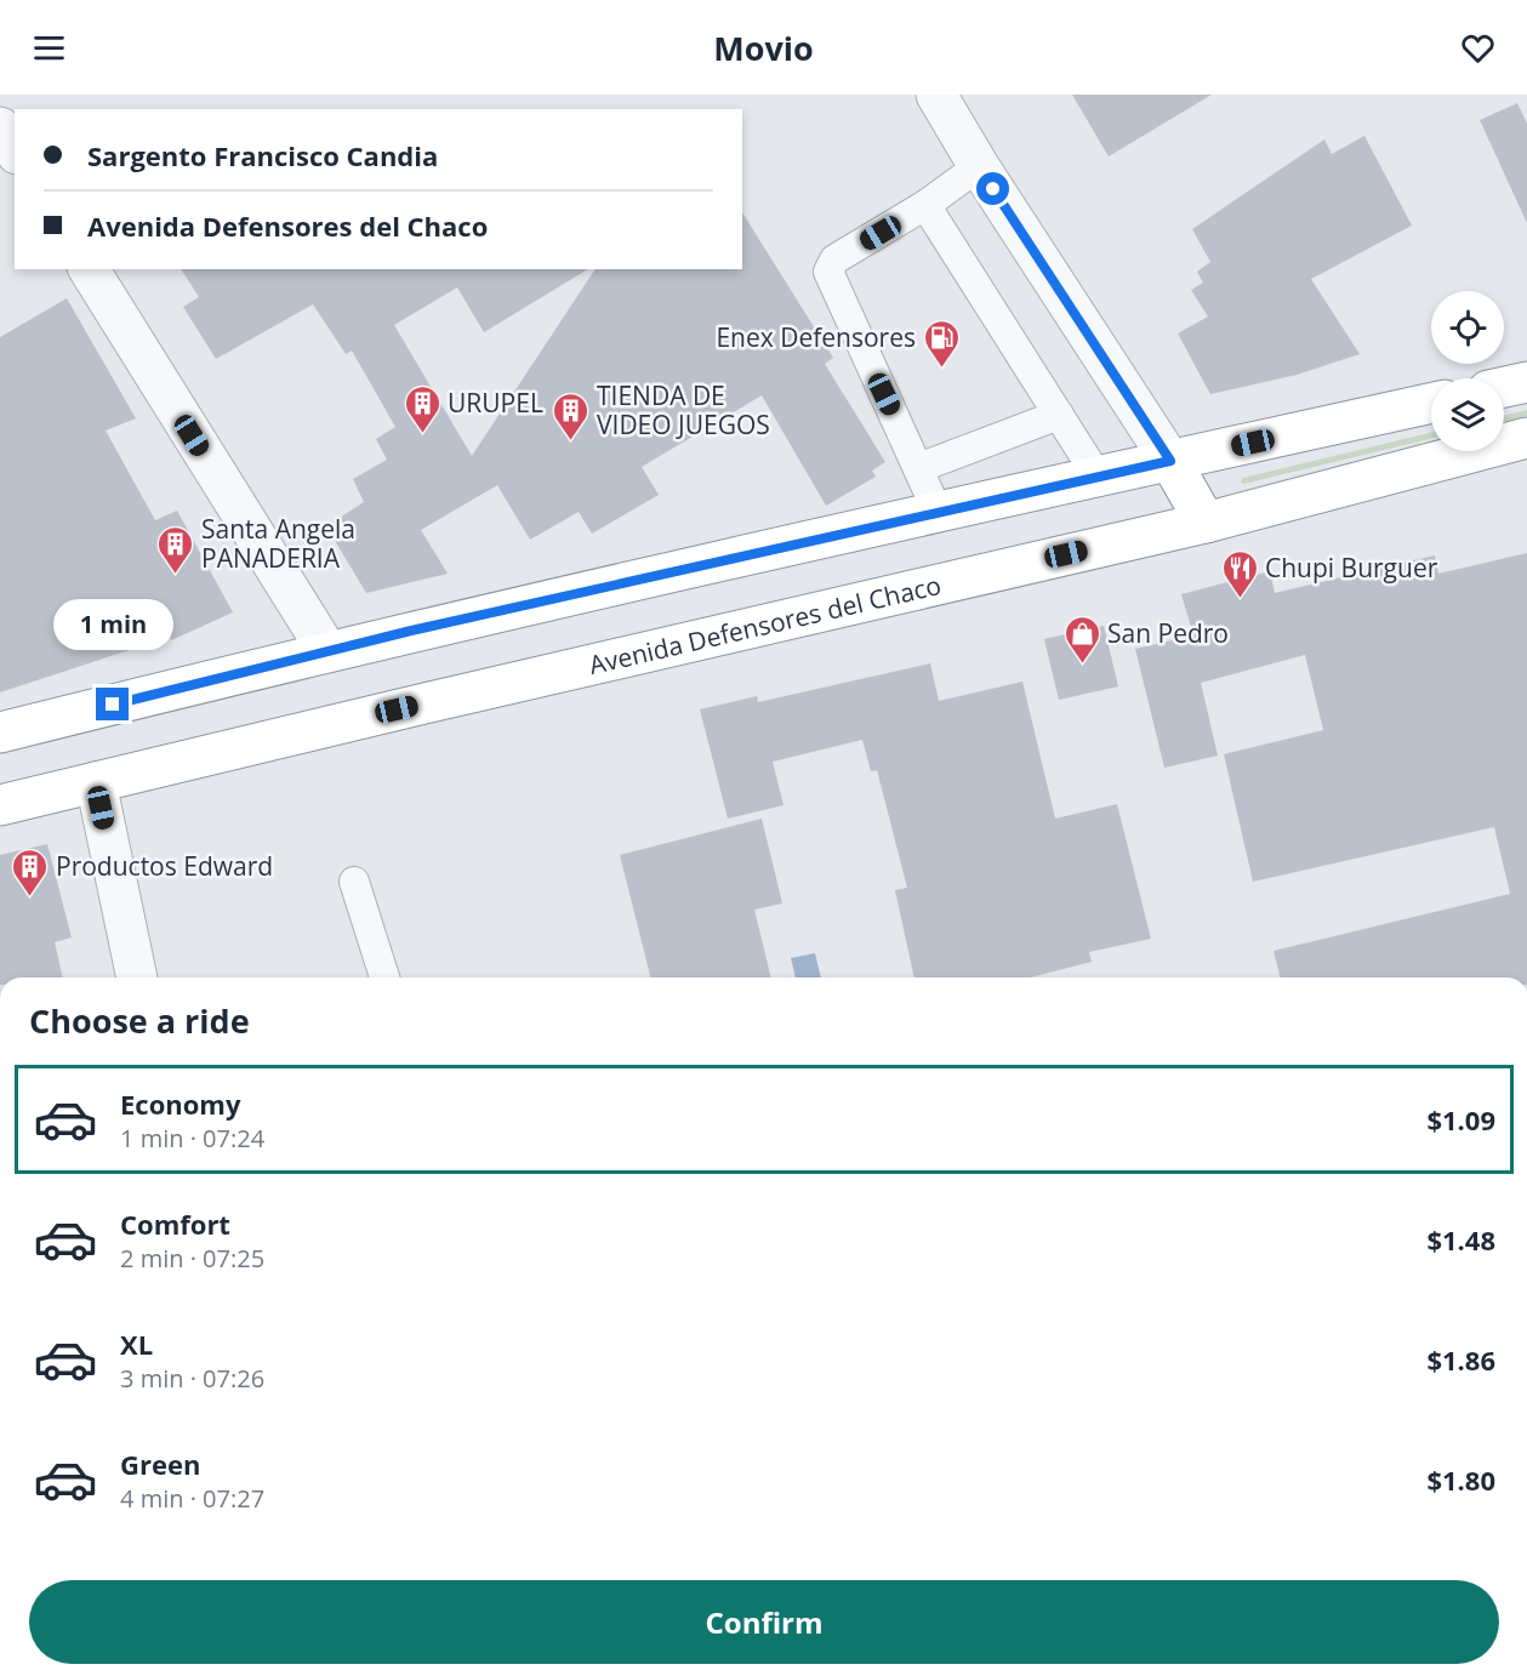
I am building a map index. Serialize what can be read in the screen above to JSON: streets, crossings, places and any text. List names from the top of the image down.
{
  "streets": {
    "highway": ["Avenida Defensores del Chaco"]
  },
  "places": {
    "fuel station": ["Enex Defensores"],
    "building": [
      "URUPEL",
      "TIENDA DE VIDEO JUEGOS",
      "Santa Angela PANADERIA",
      "Productos Edward"
    ],
    "restaurant": ["Chupi Burguer"],
    "shop": ["San Pedro"]
  },
  "page": {
    "header": "Movio",
    "banner": ["Sargento Francisco Candia", "Avenida Defensores del Chaco"],
    "bubble": "1 min",
    "heading": "Choose a ride",
    "list": [
      {
        "name": "Economy",
        "note": "1 min · 07:24",
        "value": "$1.09"
      },
      {
        "name": "Comfort",
        "note": "2 min · 07:25",
        "value": "$1.48"
      },
      {
        "name": "XL",
        "note": "3 min · 07:26",
        "value": "$1.86"
      },
      {
        "name": "Green",
        "note": "4 min · 07:27",
        "value": "$1.80"
      }
    ],
    "buttons": "Confirm"
  }
}
